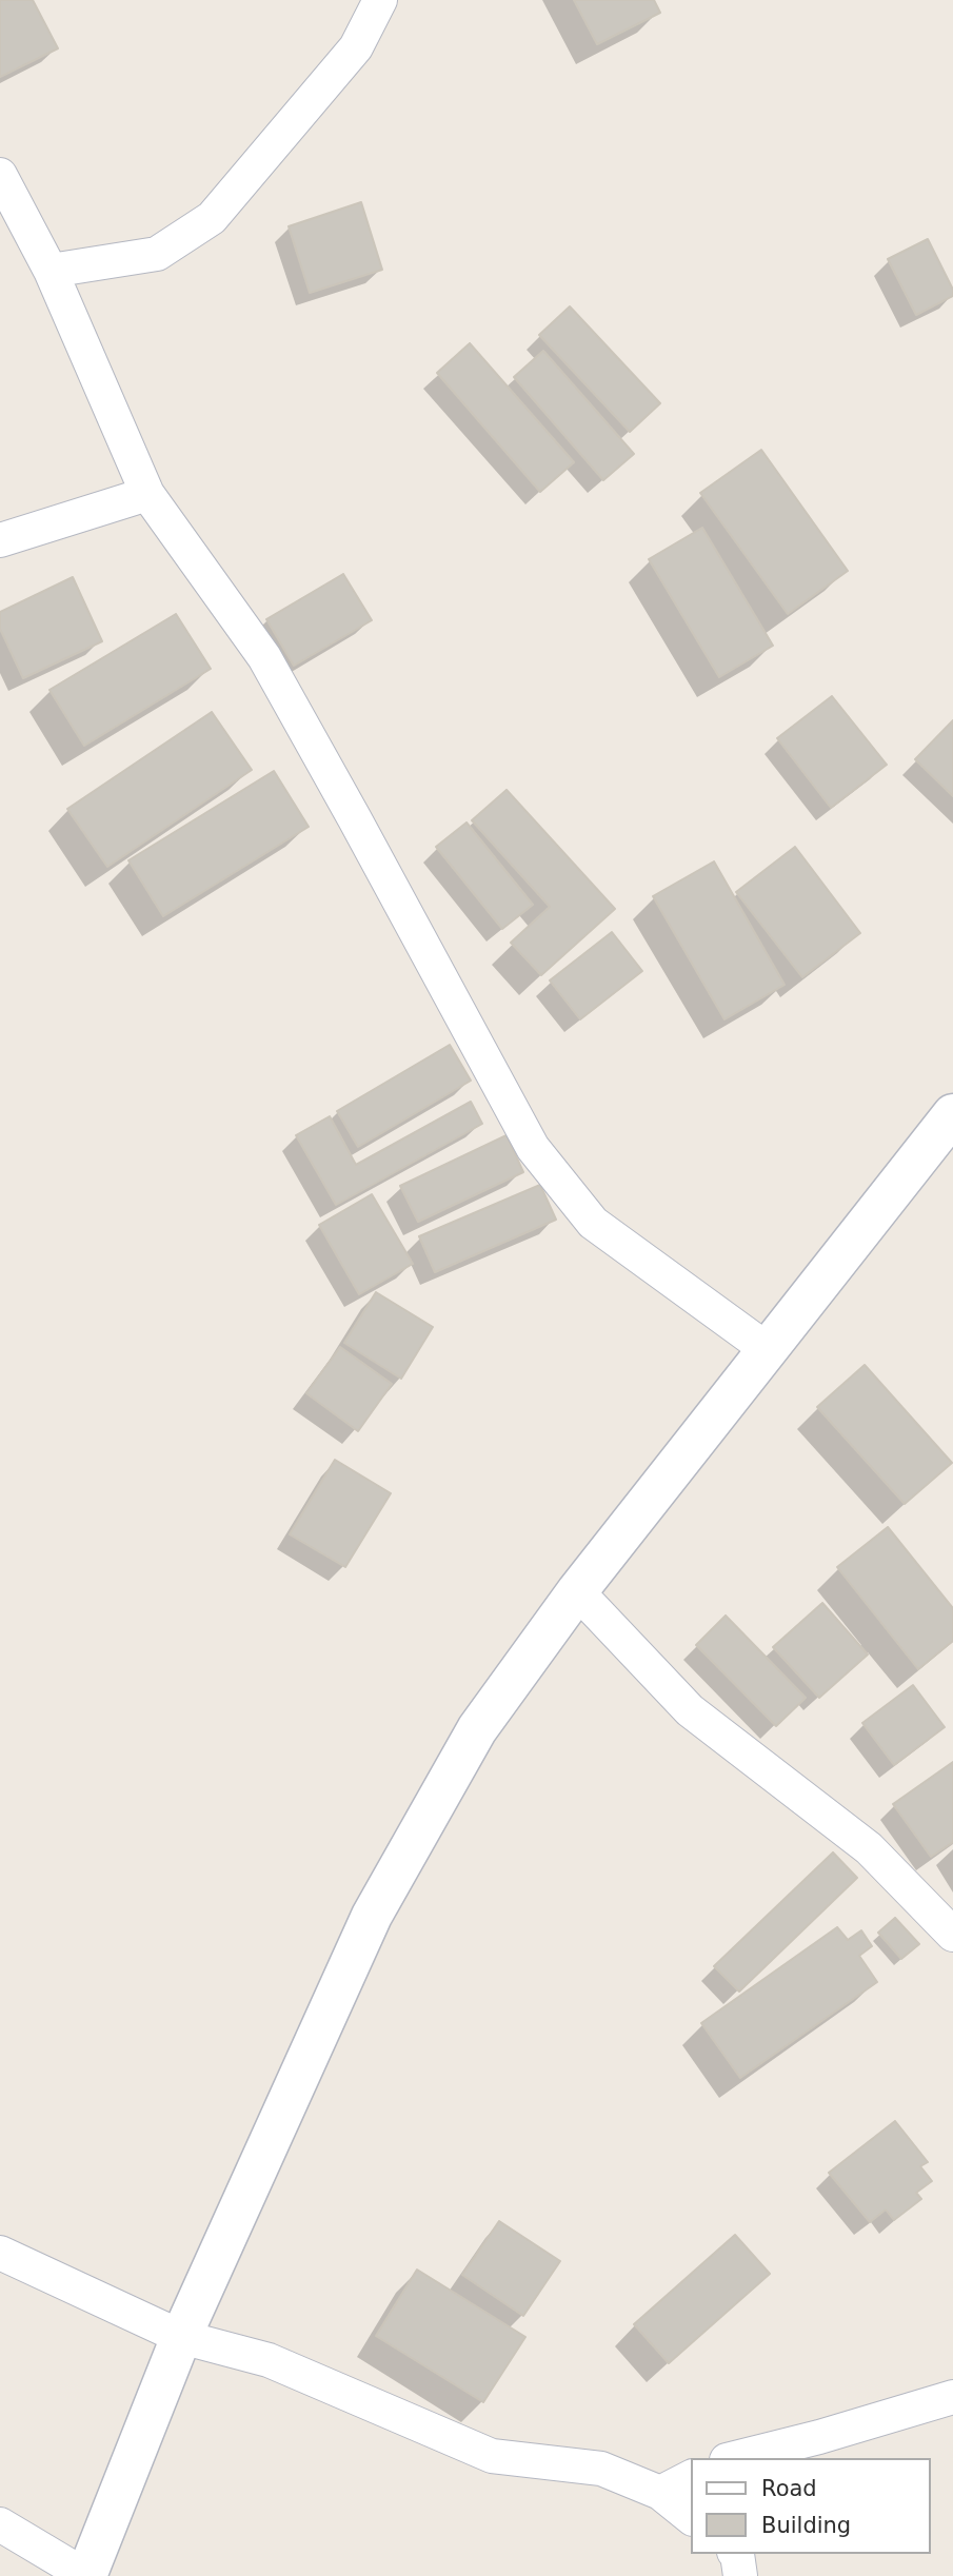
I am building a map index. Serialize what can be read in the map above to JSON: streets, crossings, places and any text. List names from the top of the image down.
{
  "legend": ["Road", "Building"]
}
